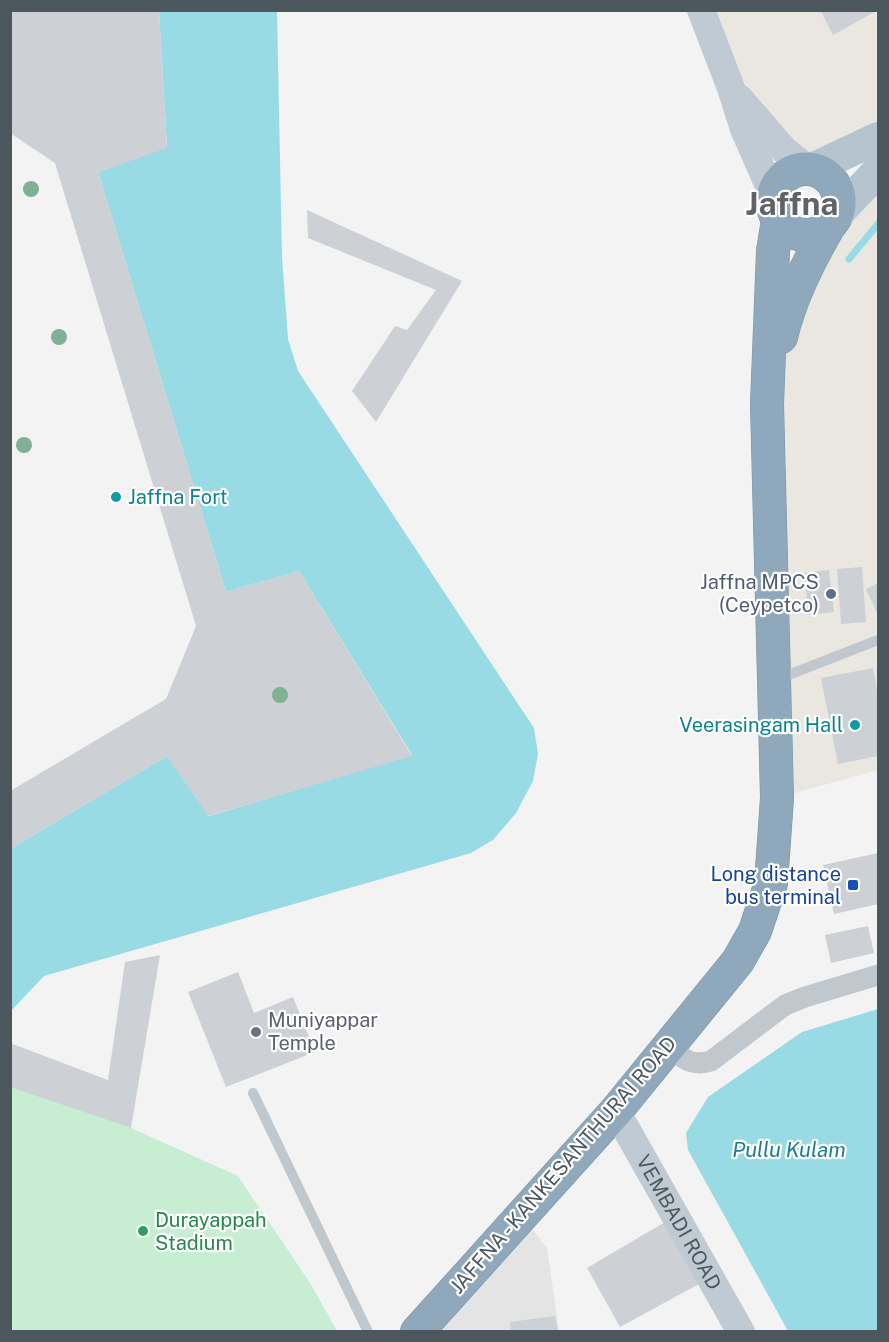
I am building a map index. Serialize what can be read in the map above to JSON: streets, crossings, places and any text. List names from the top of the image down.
{
  "streets": {
    "highway": ["JAFFNA - KANKESANTHURAI ROAD"],
    "main road": ["VEMBADI ROAD"]
  },
  "crossings": [
    ["JAFFNA - KANKESANTHURAI ROAD", "VEMBADI ROAD"]
  ],
  "districts": ["Jaffna"],
  "water": ["Pullu Kulam"],
  "places": {
    "other": [
      "Jaffna Fort",
      "Jaffna MPCS (Ceypetco)",
      "Veerasingam Hall",
      "Muniyappar Temple",
      "Durayappah Stadium"
    ],
    "transit": ["Long distance bus terminal"]
  }
}
